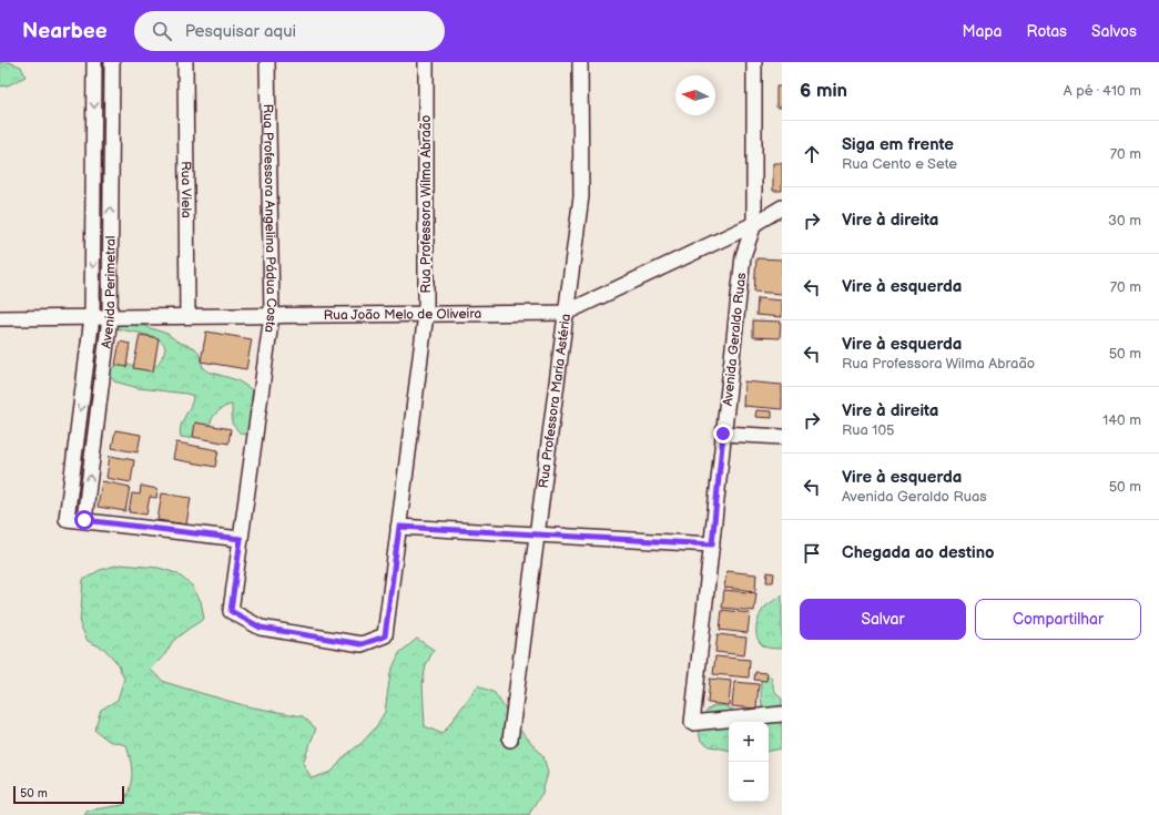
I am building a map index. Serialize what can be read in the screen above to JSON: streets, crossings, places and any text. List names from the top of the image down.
{
  "streets": {
    "street": [
      "Rua Viela",
      "Rua Professora Wilma Abraão",
      "Rua Professora Angelina Pádua Costa",
      "Avenida Perimetral",
      "Rua João Melo de Oliveira",
      "Avenida Geraldo Ruas",
      "Rua Professora Maria Astéria"
    ]
  },
  "crossings": [
    ["Rua Viela", "Rua João Melo de Oliveira"],
    ["Rua Professora Wilma Abraão", "Rua Professora Angelina Pádua Costa"],
    ["Rua Professora Wilma Abraão", "Rua João Melo de Oliveira"],
    ["Rua Professora Angelina Pádua Costa", "Rua João Melo de Oliveira"],
    ["Avenida Perimetral", "Rua João Melo de Oliveira"],
    ["Rua João Melo de Oliveira", "Avenida Geraldo Ruas"],
    ["Rua João Melo de Oliveira", "Rua Professora Maria Astéria"]
  ],
  "scale_bar": "50 m",
  "north": "left",
  "page": {
    "header": "Nearbee",
    "search": "Pesquisar aqui",
    "nav": ["Mapa", "Rotas", "Salvos"],
    "heading": ["6 min", "A pé · 410 m"],
    "list": [
      ["Siga em frente", "Rua Cento e Sete", "70 m"],
      ["Vire à direita", "30 m"],
      ["Vire à esquerda", "70 m"],
      ["Vire à esquerda", "Rua Professora Wilma Abraão", "50 m"],
      ["Vire à direita", "Rua 105", "140 m"],
      ["Vire à esquerda", "Avenida Geraldo Ruas", "50 m"],
      "Chegada ao destino"
    ],
    "buttons": ["Salvar", "Compartilhar"],
    "map_buttons": ["+", "−"],
    "scale": "50 m"
  }
}
